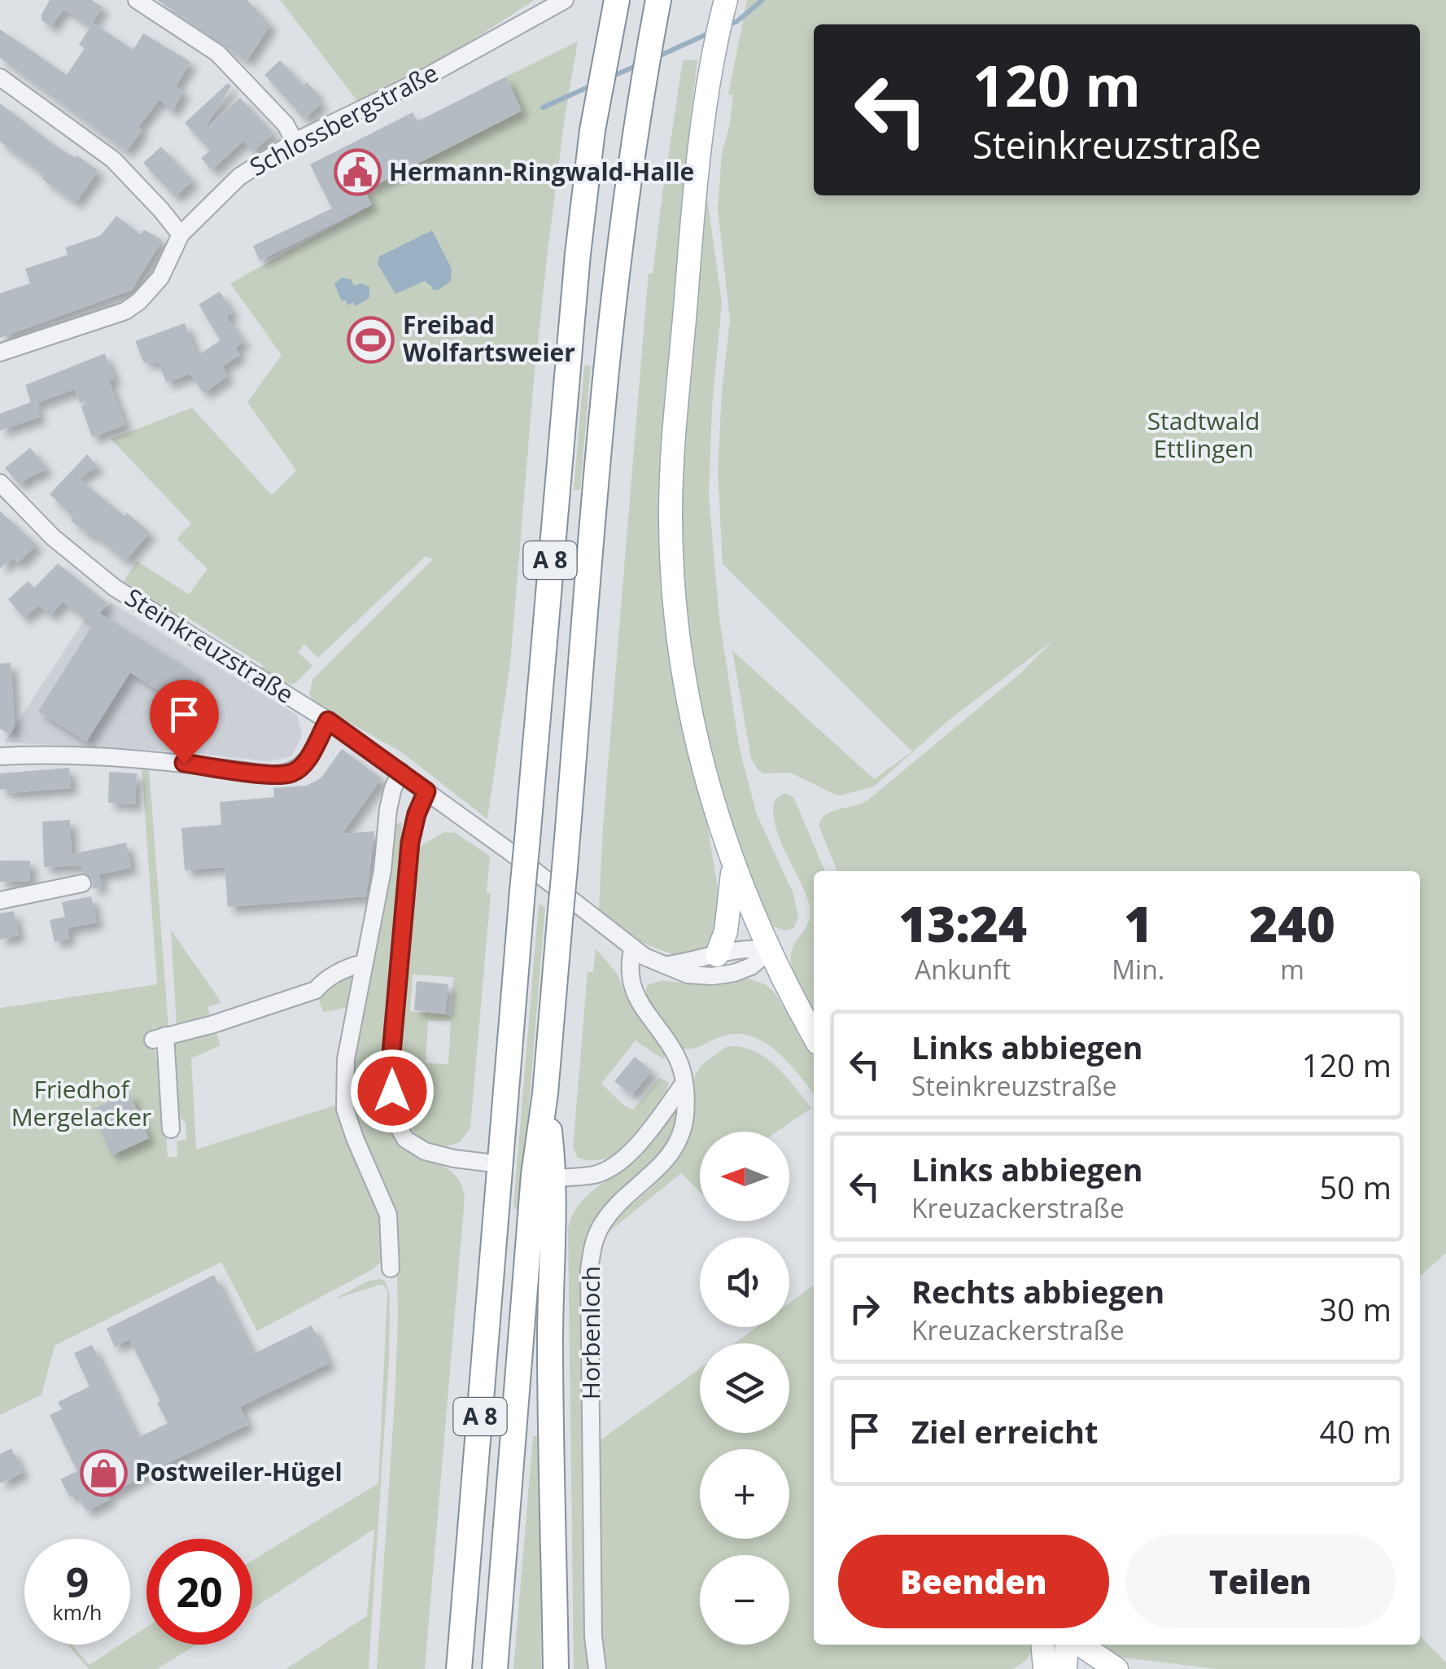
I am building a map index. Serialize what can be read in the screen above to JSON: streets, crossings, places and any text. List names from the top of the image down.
{
  "streets": {
    "highway": ["A 8"],
    "street": ["Schlossbergstraße", "Steinkreuzstraße", "Horbenloch"]
  },
  "crossings": [
    ["Steinkreuzstraße", "Horbenloch"]
  ],
  "parks": ["Stadtwald Ettlingen", "Friedhof Mergelacker"],
  "places": {
    "public building": ["Hermann-Ringwald-Halle"],
    "sports": ["Freibad Wolfartsweier"],
    "shop": ["Postweiler-Hügel"]
  },
  "north": "left",
  "page": {
    "turn": ["120 m", "Steinkreuzstraße"],
    "eta": [
      "13:24",
      "Ankunft",
      "1",
      "Min.",
      "240",
      "m"
    ],
    "list": [
      {
        "name": "Links abbiegen",
        "note": "Steinkreuzstraße",
        "value": "120 m"
      },
      {
        "name": "Links abbiegen",
        "note": "Kreuzackerstraße",
        "value": "50 m"
      },
      {
        "name": "Rechts abbiegen",
        "note": "Kreuzackerstraße",
        "value": "30 m"
      },
      {
        "name": "Ziel erreicht",
        "value": "40 m"
      }
    ],
    "map_buttons": ["+", "−"],
    "buttons": ["Beenden", "Teilen"],
    "speed": "9 km/h",
    "limit": "20"
  }
}
